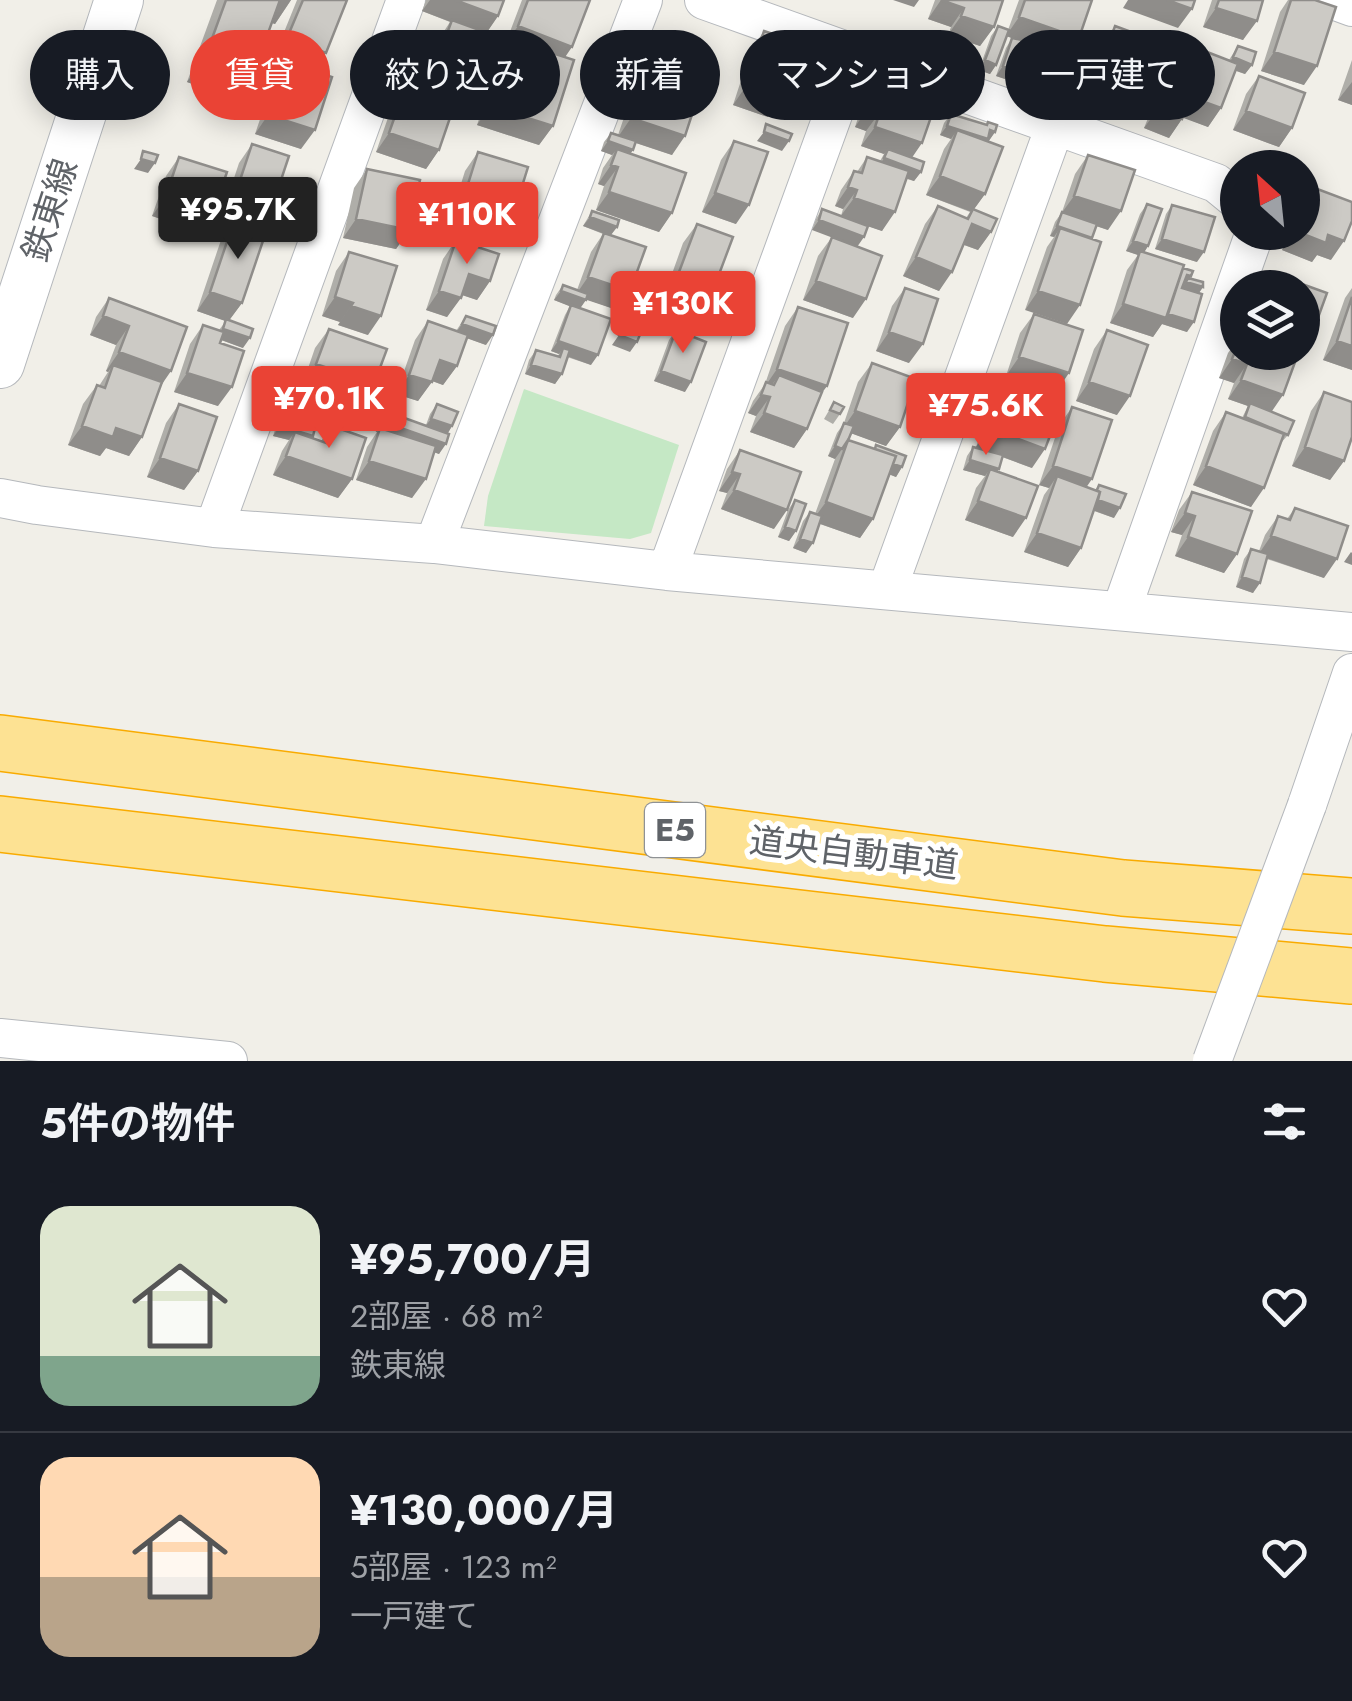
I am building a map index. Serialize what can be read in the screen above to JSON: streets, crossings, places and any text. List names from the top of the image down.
{
  "streets": {
    "highway": ["E5", "道央自動車道"],
    "street": ["鉄東線"]
  },
  "north": "top left",
  "page": {
    "chip": [
      "購入",
      "賃貸",
      "絞り込み",
      "新着",
      "マンション",
      "一戸建て"
    ],
    "price": [
      "¥95.7K",
      "¥110K",
      "¥130K",
      "¥70.1K",
      "¥75.6K"
    ],
    "heading": "5件の物件",
    "list": [
      {
        "name": "¥95,700/月",
        "note": "2部屋 · 68 m² · 鉄東線"
      },
      {
        "name": "¥130,000/月",
        "note": "5部屋 · 123 m² · 一戸建て"
      }
    ]
  }
}
